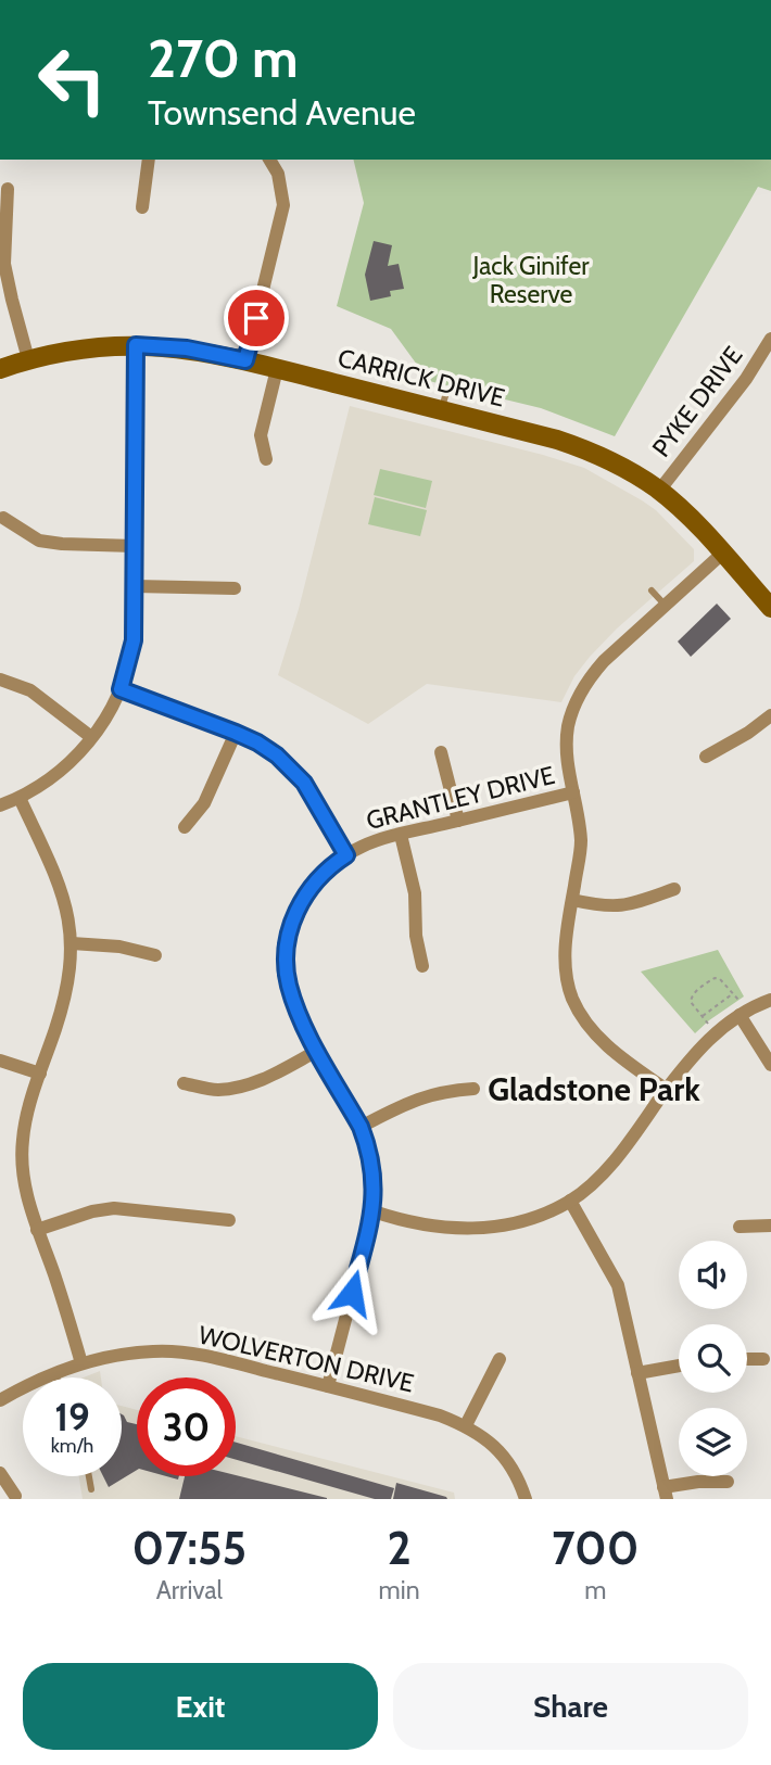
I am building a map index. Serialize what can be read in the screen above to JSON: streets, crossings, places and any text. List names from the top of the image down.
{
  "streets": {
    "street": [
      "CARRICK DRIVE",
      "PYKE DRIVE",
      "GRANTLEY DRIVE",
      "WOLVERTON DRIVE"
    ]
  },
  "crossings": [
    ["CARRICK DRIVE", "PYKE DRIVE"],
    ["GRANTLEY DRIVE", "WOLVERTON DRIVE"]
  ],
  "districts": ["Gladstone Park"],
  "parks": ["Jack Ginifer Reserve"],
  "page": {
    "turn": ["270 m", "Townsend Avenue"],
    "speed": "19 km/h",
    "limit": "30",
    "eta": [
      "07:55",
      "Arrival",
      "2",
      "min",
      "700",
      "m"
    ],
    "buttons": ["Exit", "Share"]
  }
}
